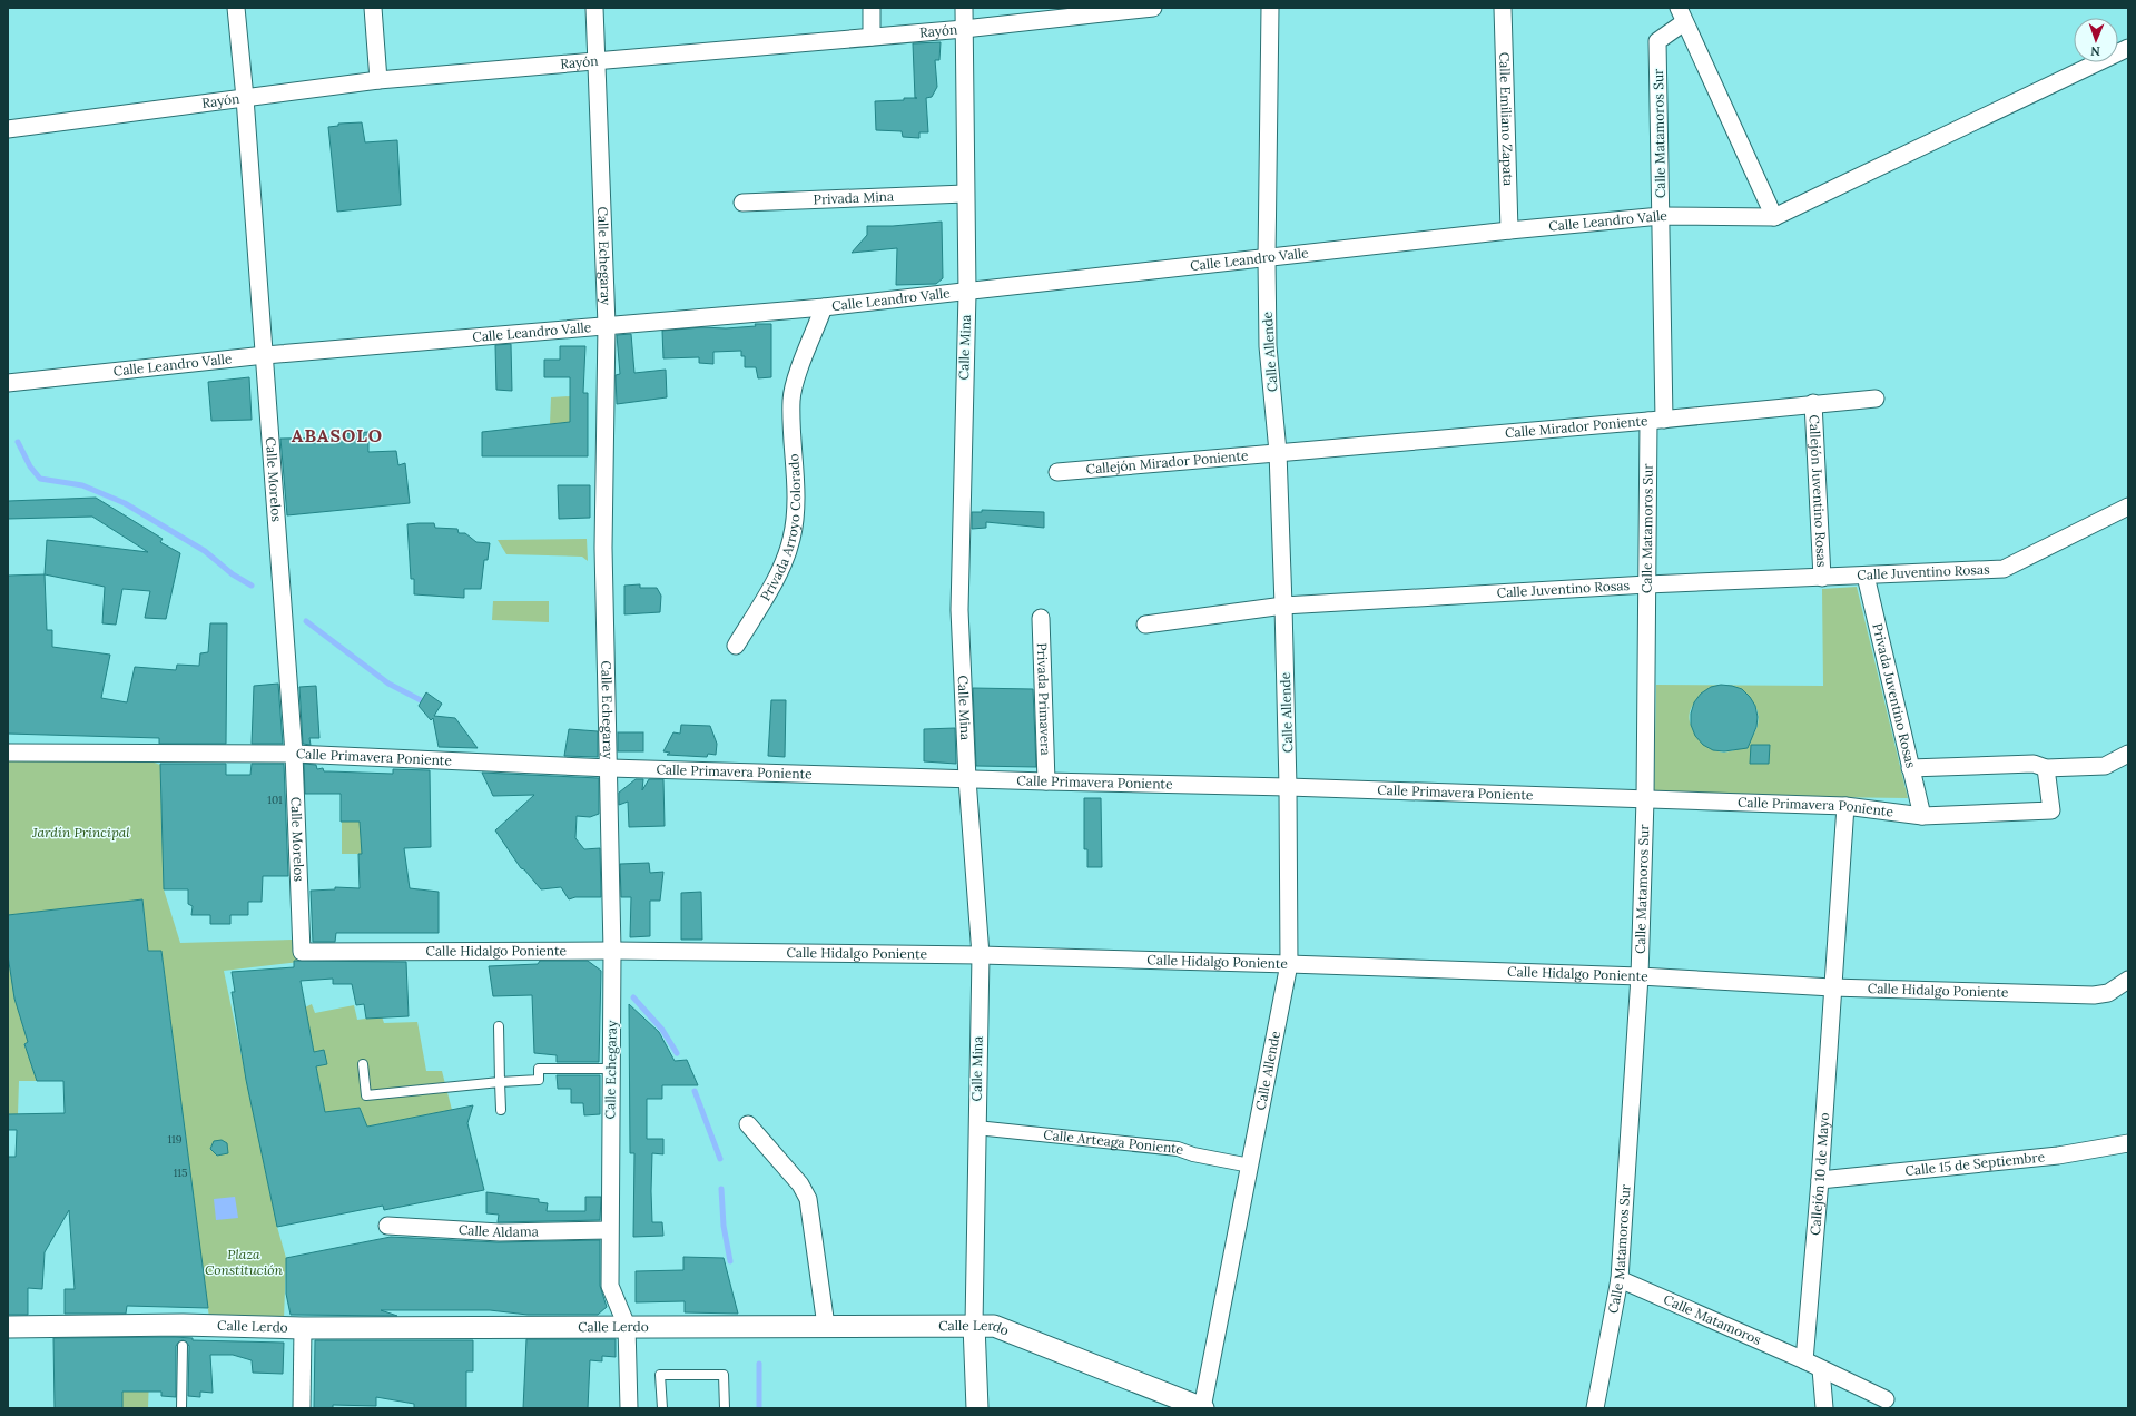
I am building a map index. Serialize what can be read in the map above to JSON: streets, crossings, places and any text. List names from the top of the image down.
{
  "streets": {
    "street": [
      "Rayón",
      "Calle Emiliano Zapata",
      "Calle Matamoros Sur",
      "Privada Mina",
      "Calle Leandro Valle",
      "Calle Echegaray",
      "Calle Mina",
      "Calle Allende",
      "Calle Mirador Poniente",
      "Callejón Mirador Poniente",
      "Calle Morelos",
      "Callejón Juventino Rosas",
      "Privada Arroyo Colorado",
      "Calle Juventino Rosas",
      "Privada Juventino Rosas",
      "Privada Primavera",
      "Calle Primavera Poniente",
      "Calle Hidalgo Poniente",
      "Calle Arteaga Poniente",
      "Calle 15 de Septiembre",
      "Callejón 10 de Mayo",
      "Calle Aldama",
      "Calle Matamoros",
      "Calle Lerdo"
    ]
  },
  "crossings": [
    ["Rayón", "Calle Echegaray"],
    ["Rayón", "Calle Mina"],
    ["Rayón", "Calle Morelos"],
    ["Calle Emiliano Zapata", "Calle Leandro Valle"],
    ["Calle Matamoros Sur", "Calle Leandro Valle"],
    ["Calle Matamoros Sur", "Calle Mirador Poniente"],
    ["Calle Matamoros Sur", "Calle Juventino Rosas"],
    ["Calle Matamoros Sur", "Calle Primavera Poniente"],
    ["Calle Matamoros Sur", "Calle Hidalgo Poniente"],
    ["Calle Matamoros Sur", "Calle Matamoros"],
    ["Privada Mina", "Calle Mina"],
    ["Calle Leandro Valle", "Calle Echegaray"],
    ["Calle Leandro Valle", "Calle Mina"],
    ["Calle Leandro Valle", "Calle Allende"],
    ["Calle Leandro Valle", "Calle Morelos"],
    ["Calle Leandro Valle", "Privada Arroyo Colorado"],
    ["Calle Echegaray", "Calle Primavera Poniente"],
    ["Calle Echegaray", "Calle Hidalgo Poniente"],
    ["Calle Echegaray", "Calle Aldama"],
    ["Calle Echegaray", "Calle Lerdo"],
    ["Calle Mina", "Calle Primavera Poniente"],
    ["Calle Mina", "Calle Hidalgo Poniente"],
    ["Calle Mina", "Calle Arteaga Poniente"],
    ["Calle Mina", "Calle Lerdo"],
    ["Calle Allende", "Calle Mirador Poniente"],
    ["Calle Allende", "Callejón Mirador Poniente"],
    ["Calle Allende", "Calle Juventino Rosas"],
    ["Calle Allende", "Calle Primavera Poniente"],
    ["Calle Allende", "Calle Hidalgo Poniente"],
    ["Calle Allende", "Calle Arteaga Poniente"],
    ["Calle Allende", "Calle Lerdo"],
    ["Calle Mirador Poniente", "Callejón Mirador Poniente"],
    ["Calle Mirador Poniente", "Callejón Juventino Rosas"],
    ["Calle Morelos", "Calle Primavera Poniente"],
    ["Calle Morelos", "Calle Hidalgo Poniente"],
    ["Callejón Juventino Rosas", "Calle Juventino Rosas"],
    ["Calle Juventino Rosas", "Privada Juventino Rosas"],
    ["Privada Juventino Rosas", "Calle Primavera Poniente"],
    ["Privada Primavera", "Calle Primavera Poniente"],
    ["Calle Hidalgo Poniente", "Callejón 10 de Mayo"],
    ["Calle 15 de Septiembre", "Callejón 10 de Mayo"],
    ["Callejón 10 de Mayo", "Calle Matamoros"]
  ],
  "districts": ["ABASOLO"],
  "parks": ["Jardín Principal", "Plaza Constitución"],
  "house_numbers": ["101", "119", "115"],
  "north": "bottom"
}
